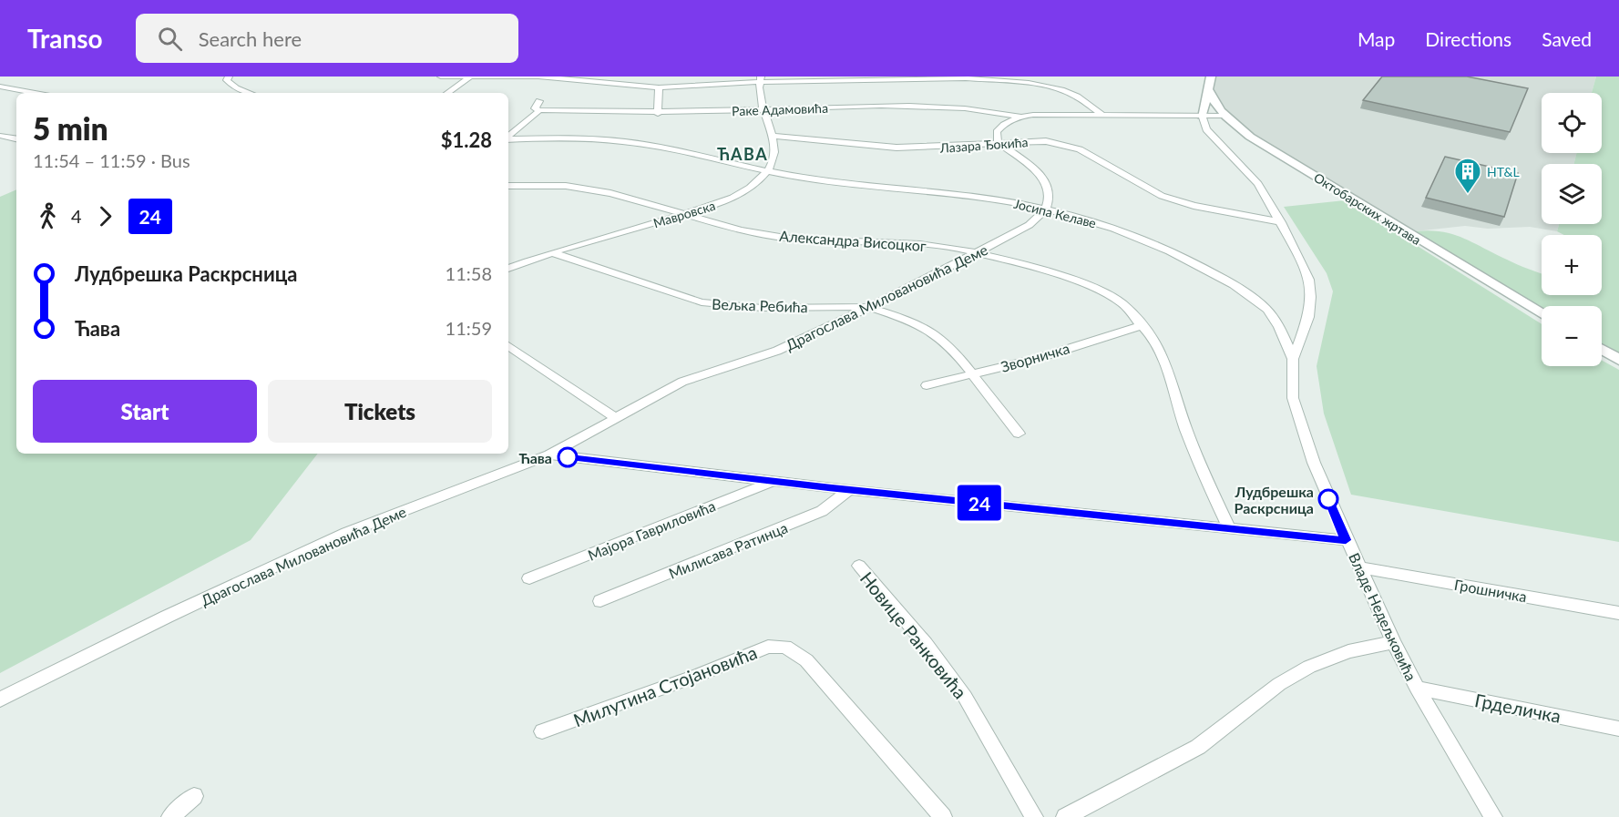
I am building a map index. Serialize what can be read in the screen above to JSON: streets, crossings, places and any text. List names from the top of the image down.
{
  "streets": {
    "street": [
      "Раке Адамовића",
      "Лазара Ђокића",
      "Октобарских жртава",
      "Јосипа Келаве",
      "Мавровска",
      "Александра Висоцког",
      "Драгослава Миловановића Деме",
      "Вељка Ребића",
      "Зворничка",
      "Мајора Гавриловића",
      "Милисава Ратинца",
      "Грошничка",
      "Владе Недељковића",
      "Новице Ранковића",
      "Милутина Стојановића",
      "Грделичка"
    ]
  },
  "crossings": [
    ["Лазара Ђокића", "Владе Недељковића"],
    ["Јосипа Келаве", "Мавровска"],
    ["Јосипа Келаве", "Драгослава Миловановића Деме"],
    ["Јосипа Келаве", "Владе Недељковића"],
    ["Мавровска", "Александра Висоцког"],
    ["Мавровска", "Вељка Ребића"],
    ["Александра Висоцког", "Драгослава Миловановића Деме"],
    ["Александра Висоцког", "Зворничка"],
    ["Драгослава Миловановића Деме", "Вељка Ребића"],
    ["Вељка Ребића", "Зворничка"],
    ["Грошничка", "Владе Недељковића"],
    ["Владе Недељковића", "Грделичка"]
  ],
  "districts": ["ЋАВА"],
  "places": {
    "building": ["HT&L"],
    "other": ["Ћава", "Лудбрешка Раскрсница"]
  },
  "lines": ["bus line 24"],
  "page": {
    "header": "Transo",
    "search": "Search here",
    "nav": ["Map", "Directions", "Saved"],
    "on_map": "24",
    "map_buttons": ["+", "−"],
    "heading": ["5 min", "11:54 – 11:59 · Bus", "$1.28"],
    "legs": ["4", "24"],
    "list": [
      {
        "name": "Лудбрешка Раскрсница",
        "value": "11:58"
      },
      {
        "name": "Ћава",
        "value": "11:59"
      }
    ],
    "buttons": ["Start", "Tickets"]
  }
}
